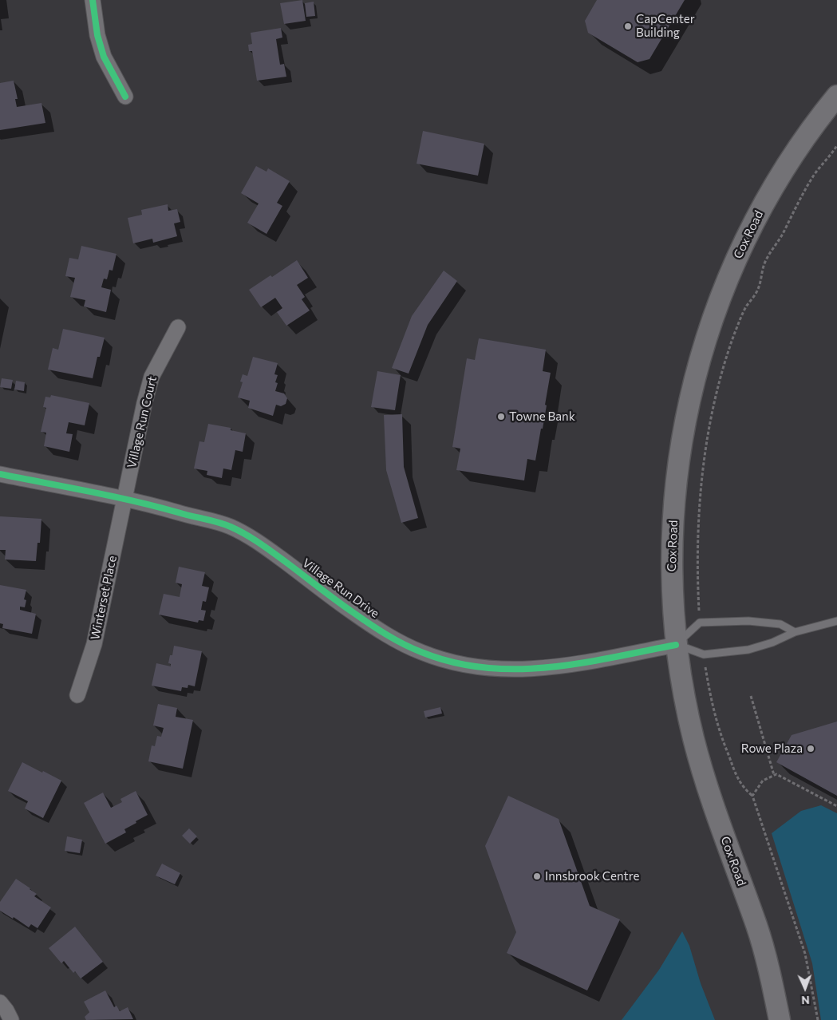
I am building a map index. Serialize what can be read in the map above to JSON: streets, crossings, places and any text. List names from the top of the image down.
{
  "streets": {
    "main road": ["Cox Road"],
    "street": ["Village Run Court", "Village Run Drive", "Winterset Place"]
  },
  "crossings": [
    ["Cox Road", "Village Run Drive"],
    ["Village Run Court", "Village Run Drive"],
    ["Village Run Court", "Winterset Place"],
    ["Village Run Drive", "Winterset Place"]
  ],
  "places": [
    "CapCenter Building",
    "Towne Bank",
    "Rowe Plaza",
    "Innsbrook Centre"
  ],
  "north": "bottom"
}
